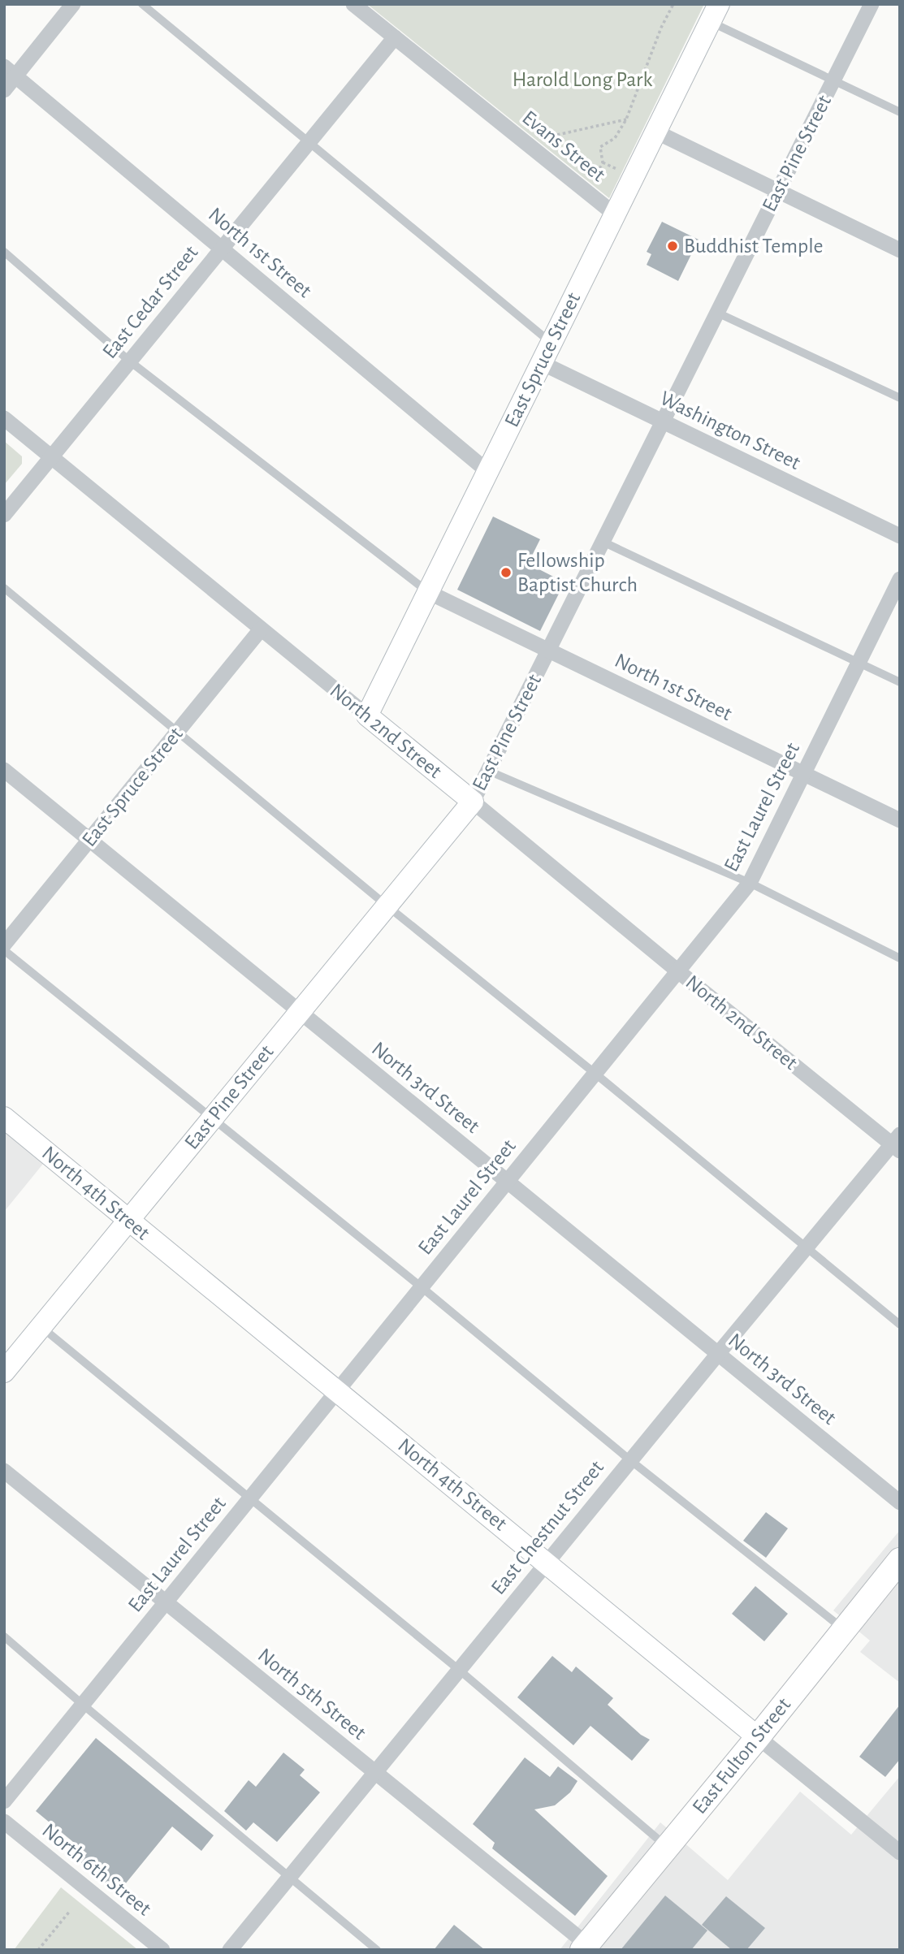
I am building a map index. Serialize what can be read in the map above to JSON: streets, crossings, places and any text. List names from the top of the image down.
{
  "streets": {
    "main road": ["East Fulton Street"],
    "street": [
      "Evans Street",
      "East Pine Street",
      "North 1st Street",
      "East Cedar Street",
      "East Spruce Street",
      "Washington Street",
      "North 2nd Street",
      "East Laurel Street",
      "North 3rd Street",
      "North 4th Street",
      "East Chestnut Street",
      "North 5th Street",
      "North 6th Street"
    ]
  },
  "crossings": [
    ["Evans Street", "East Cedar Street"],
    ["Evans Street", "East Spruce Street"],
    ["East Pine Street", "North 1st Street"],
    ["East Pine Street", "Washington Street"],
    ["East Pine Street", "North 2nd Street"],
    ["East Pine Street", "North 3rd Street"],
    ["East Pine Street", "North 4th Street"],
    ["North 1st Street", "East Cedar Street"],
    ["North 1st Street", "East Spruce Street"],
    ["North 1st Street", "East Laurel Street"],
    ["East Cedar Street", "North 2nd Street"],
    ["East Spruce Street", "Washington Street"],
    ["East Spruce Street", "North 2nd Street"],
    ["East Spruce Street", "North 3rd Street"],
    ["North 2nd Street", "East Laurel Street"],
    ["North 2nd Street", "East Chestnut Street"],
    ["East Laurel Street", "North 3rd Street"],
    ["East Laurel Street", "North 4th Street"],
    ["East Laurel Street", "North 5th Street"],
    ["North 3rd Street", "East Chestnut Street"],
    ["North 4th Street", "East Chestnut Street"],
    ["North 4th Street", "East Fulton Street"],
    ["East Chestnut Street", "North 5th Street"],
    ["North 5th Street", "East Fulton Street"]
  ],
  "parks": ["Harold Long Park"],
  "places": ["Buddhist Temple", "Fellowship Baptist Church"]
}
